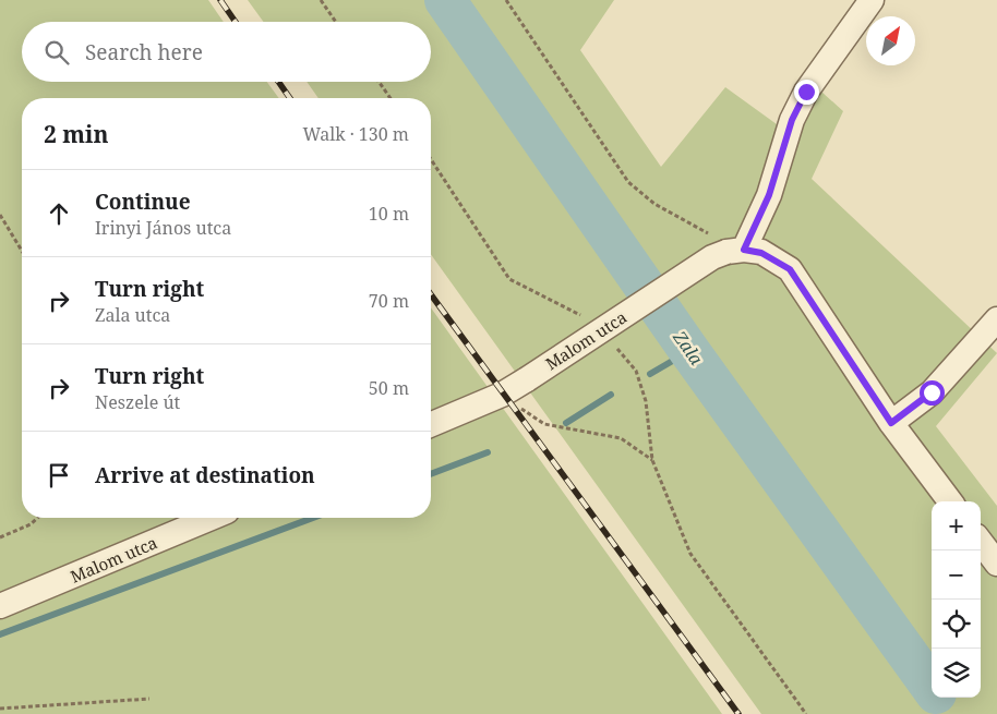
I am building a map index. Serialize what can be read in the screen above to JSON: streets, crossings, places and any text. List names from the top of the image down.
{
  "streets": {
    "street": ["Malom utca"]
  },
  "water": ["Zala"],
  "north": "top right",
  "page": {
    "search": "Search here",
    "heading": ["2 min", "Walk · 130 m"],
    "list": [
      ["Continue", "Irinyi János utca", "10 m"],
      ["Turn right", "Zala utca", "70 m"],
      ["Turn right", "Neszele út", "50 m"],
      "Arrive at destination"
    ],
    "map_buttons": ["+", "−"]
  }
}
